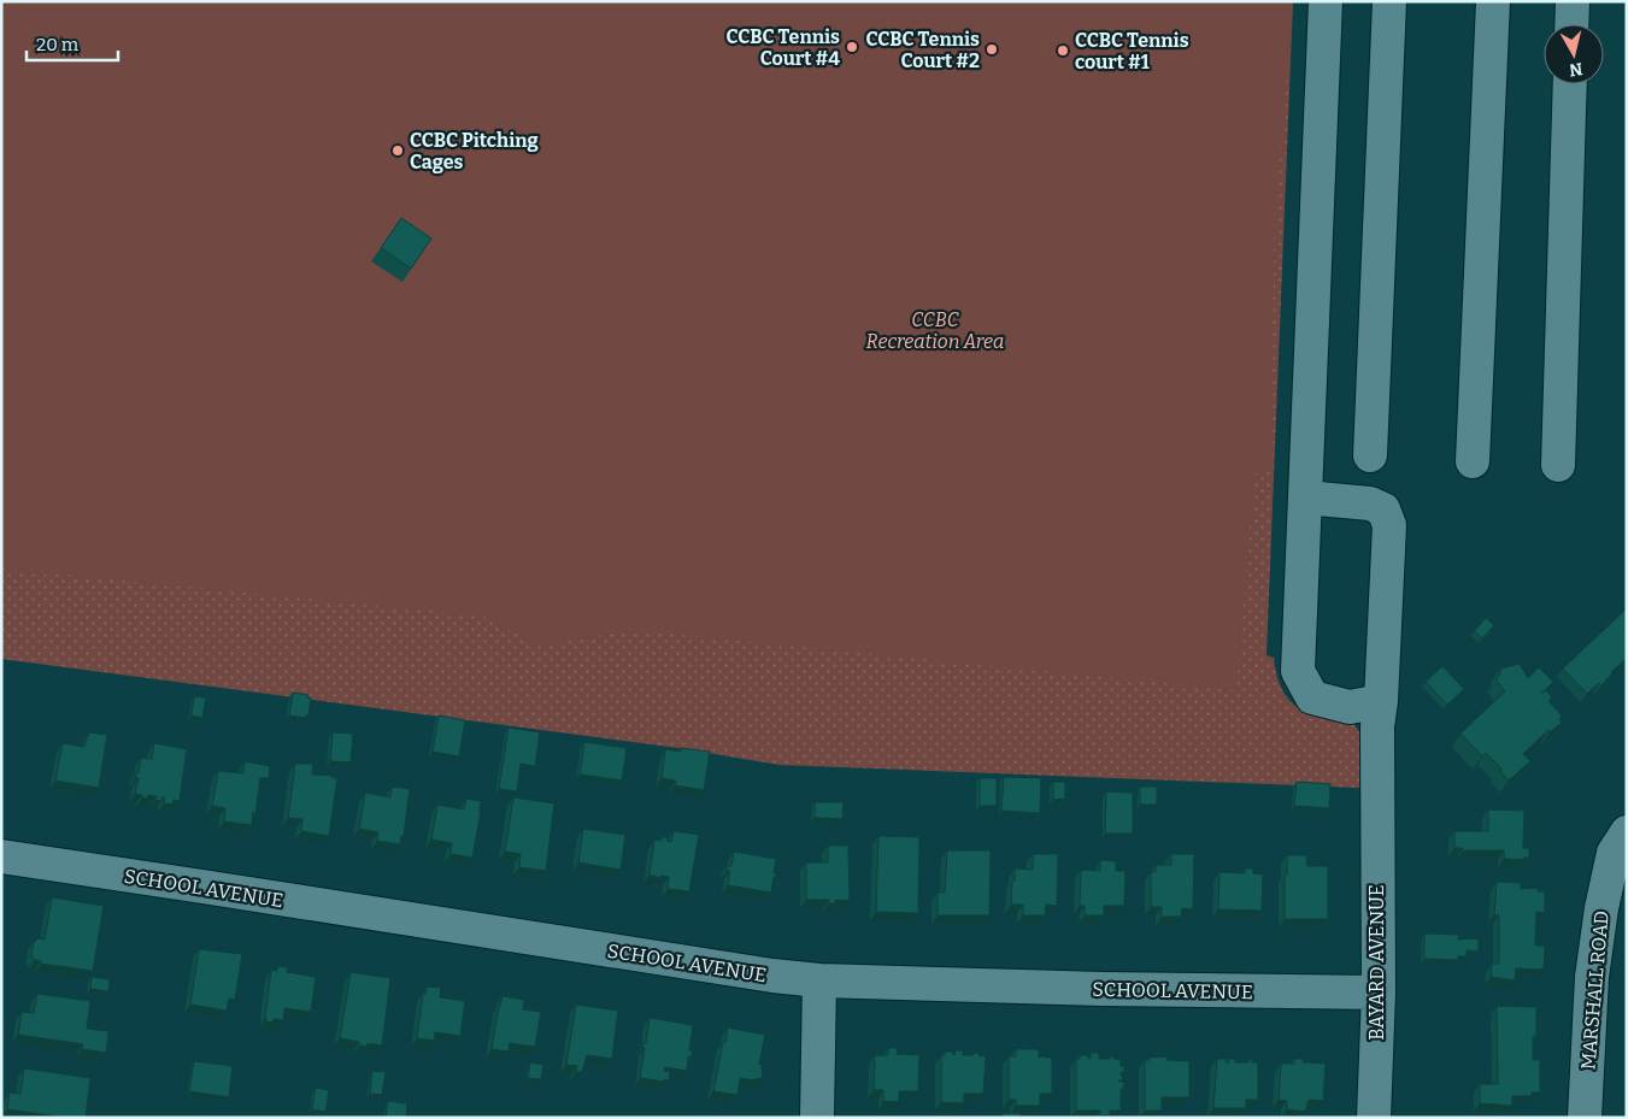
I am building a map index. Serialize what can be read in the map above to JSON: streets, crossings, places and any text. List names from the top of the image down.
{
  "streets": {
    "street": ["SCHOOL AVENUE", "BAYARD AVENUE", "MARSHALL ROAD"]
  },
  "crossings": [
    ["SCHOOL AVENUE", "BAYARD AVENUE"]
  ],
  "parks": ["CCBC Recreation Area"],
  "places": [
    "CCBC Tennis Court #4",
    "CCBC Tennis Court #2",
    "CCBC Tennis court #1",
    "CCBC Pitching Cages"
  ],
  "scale_bar": "20 m",
  "north": "bottom"
}
